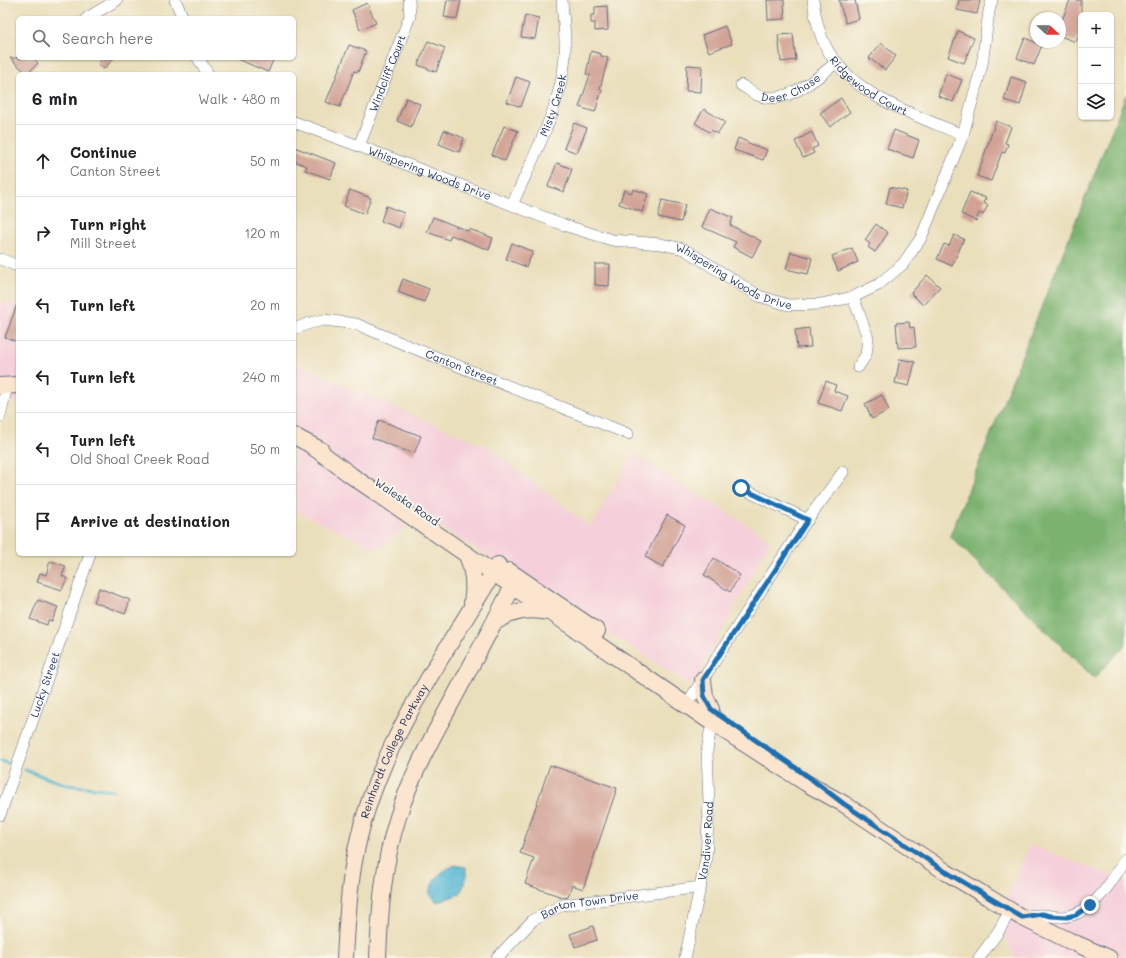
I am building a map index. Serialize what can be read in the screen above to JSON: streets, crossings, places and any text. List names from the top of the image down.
{
  "streets": {
    "main road": ["Waleska Road", "Reinhardt College Parkway"],
    "street": [
      "Windcliff Court",
      "Ridgewood Court",
      "Deer Chase",
      "Misty Creek",
      "Whispering Woods Drive",
      "Canton Street",
      "Lucky Street",
      "Vandiver Road",
      "Barton Town Drive"
    ]
  },
  "crossings": [
    ["Windcliff Court", "Whispering Woods Drive"],
    ["Ridgewood Court", "Deer Chase"],
    ["Ridgewood Court", "Whispering Woods Drive"],
    ["Misty Creek", "Whispering Woods Drive"],
    ["Waleska Road", "Reinhardt College Parkway"],
    ["Vandiver Road", "Barton Town Drive"]
  ],
  "north": "right",
  "page": {
    "map_buttons": ["+", "−"],
    "search": "Search here",
    "heading": ["6 min", "Walk · 480 m"],
    "list": [
      ["Continue", "Canton Street", "50 m"],
      ["Turn right", "Mill Street", "120 m"],
      ["Turn left", "20 m"],
      ["Turn left", "240 m"],
      ["Turn left", "Old Shoal Creek Road", "50 m"],
      "Arrive at destination"
    ]
  }
}
